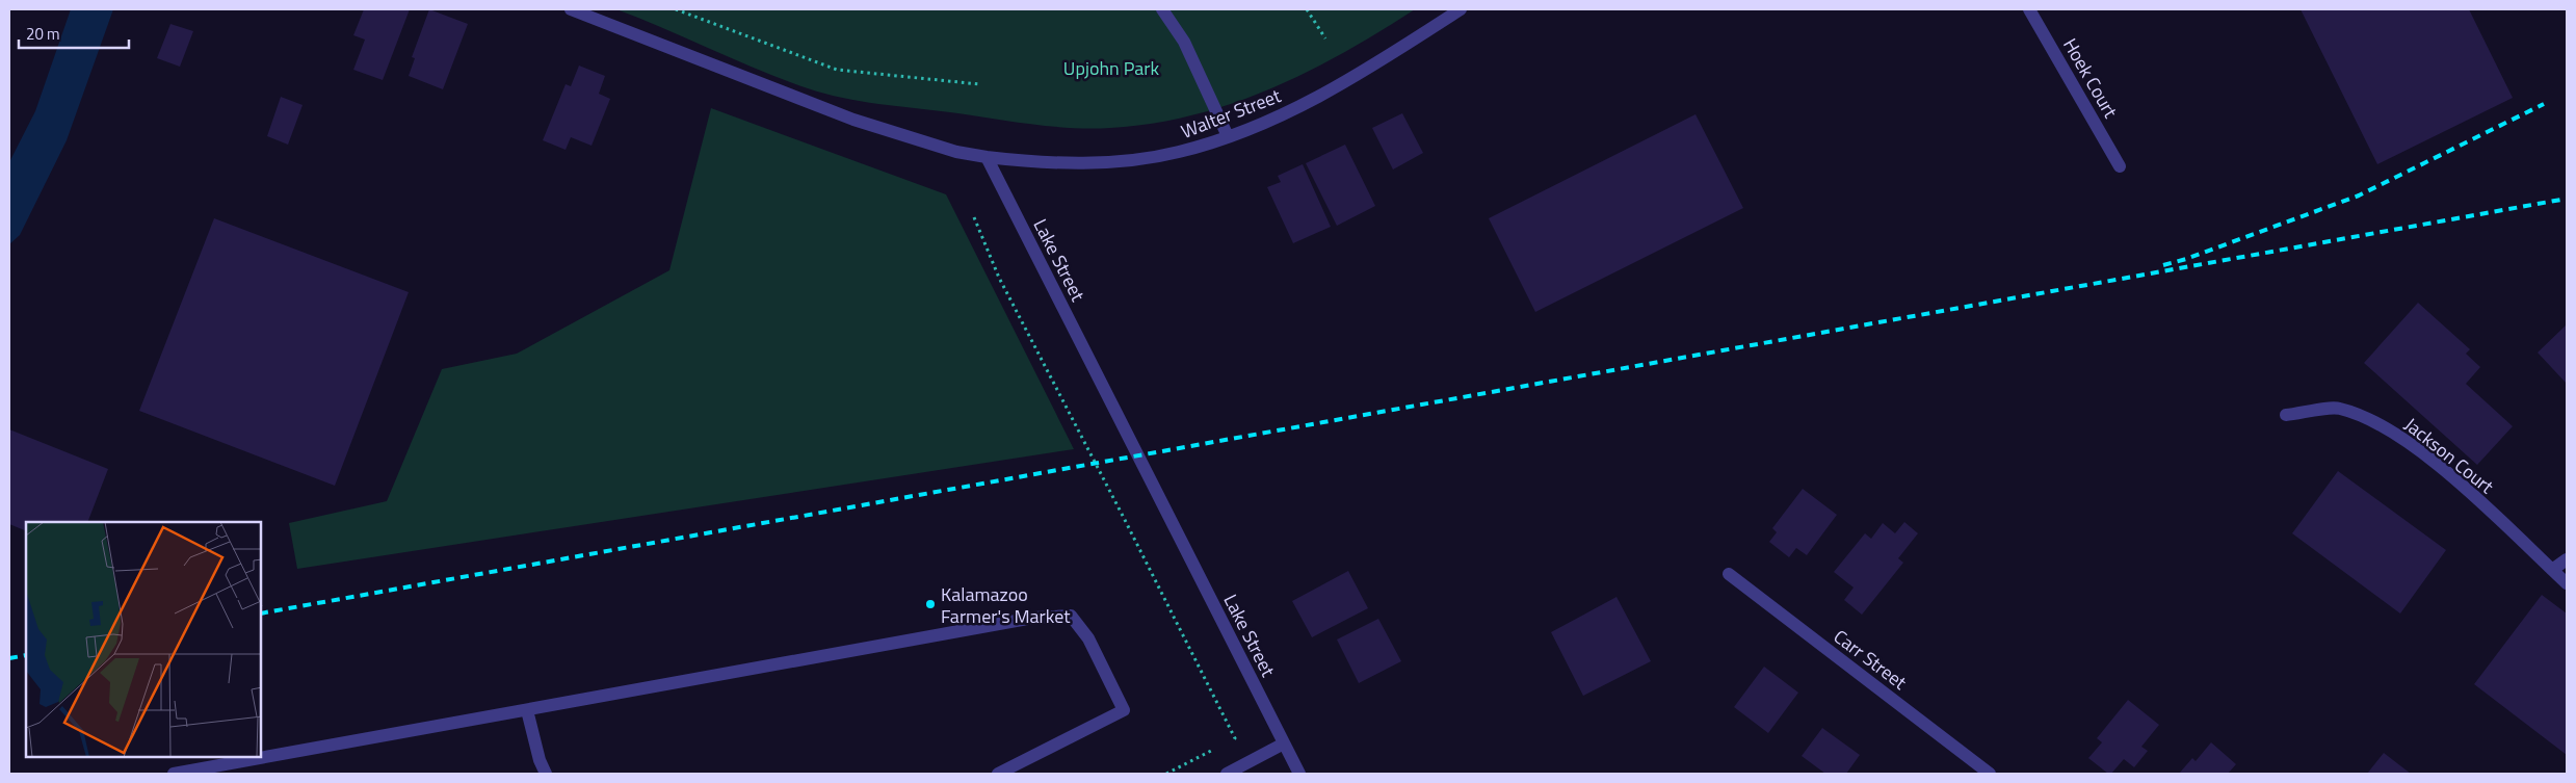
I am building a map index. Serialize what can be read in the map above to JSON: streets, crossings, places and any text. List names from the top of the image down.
{
  "streets": {
    "street": [
      "Hoek Court",
      "Walter Street",
      "Lake Street",
      "Jackson Court",
      "Carr Street"
    ]
  },
  "crossings": [
    ["Walter Street", "Lake Street"]
  ],
  "parks": ["Upjohn Park"],
  "places": ["Kalamazoo Farmer's Market"],
  "scale_bar": "20 m"
}
